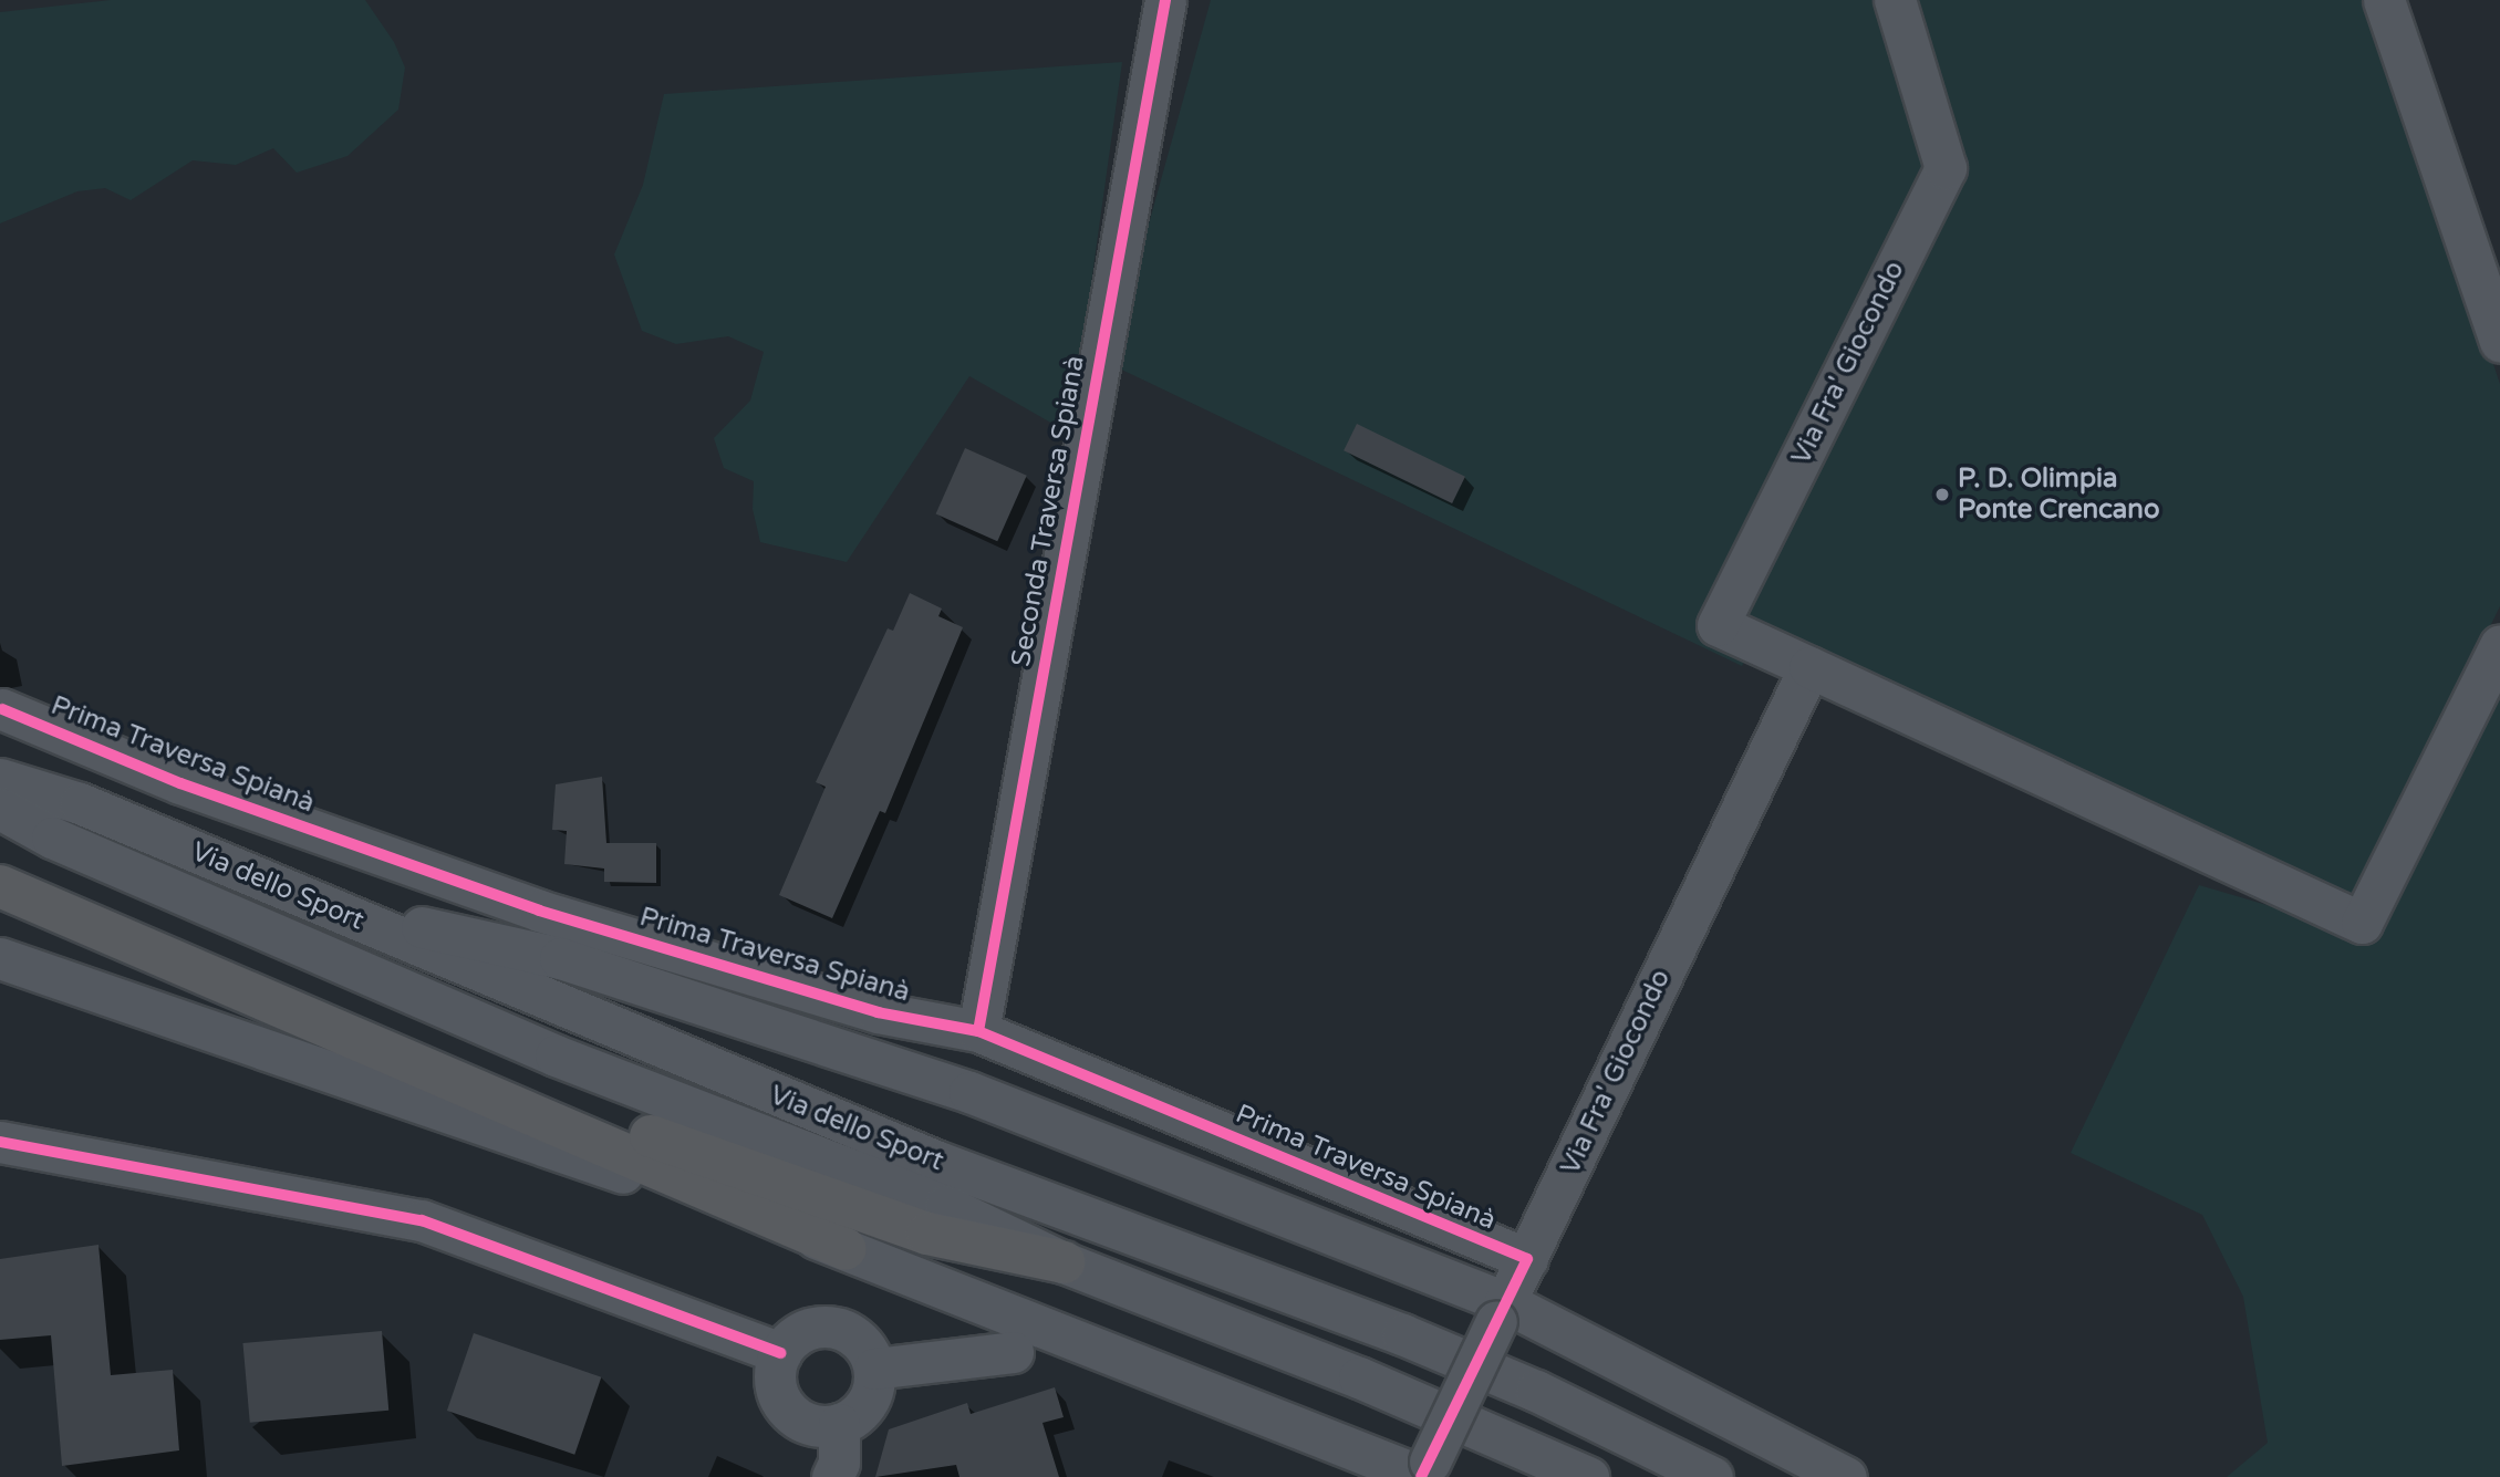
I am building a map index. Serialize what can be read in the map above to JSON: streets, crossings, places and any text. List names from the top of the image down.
{
  "streets": {
    "street": [
      "Via Fra' Giocondo",
      "Seconda Traversa Spianà",
      "Prima Traversa Spianà",
      "Via dello Sport"
    ]
  },
  "crossings": [
    ["Via Fra' Giocondo", "Prima Traversa Spianà"],
    ["Seconda Traversa Spianà", "Prima Traversa Spianà"]
  ],
  "places": ["P. D. Olimpia Ponte Crencano"]
}
